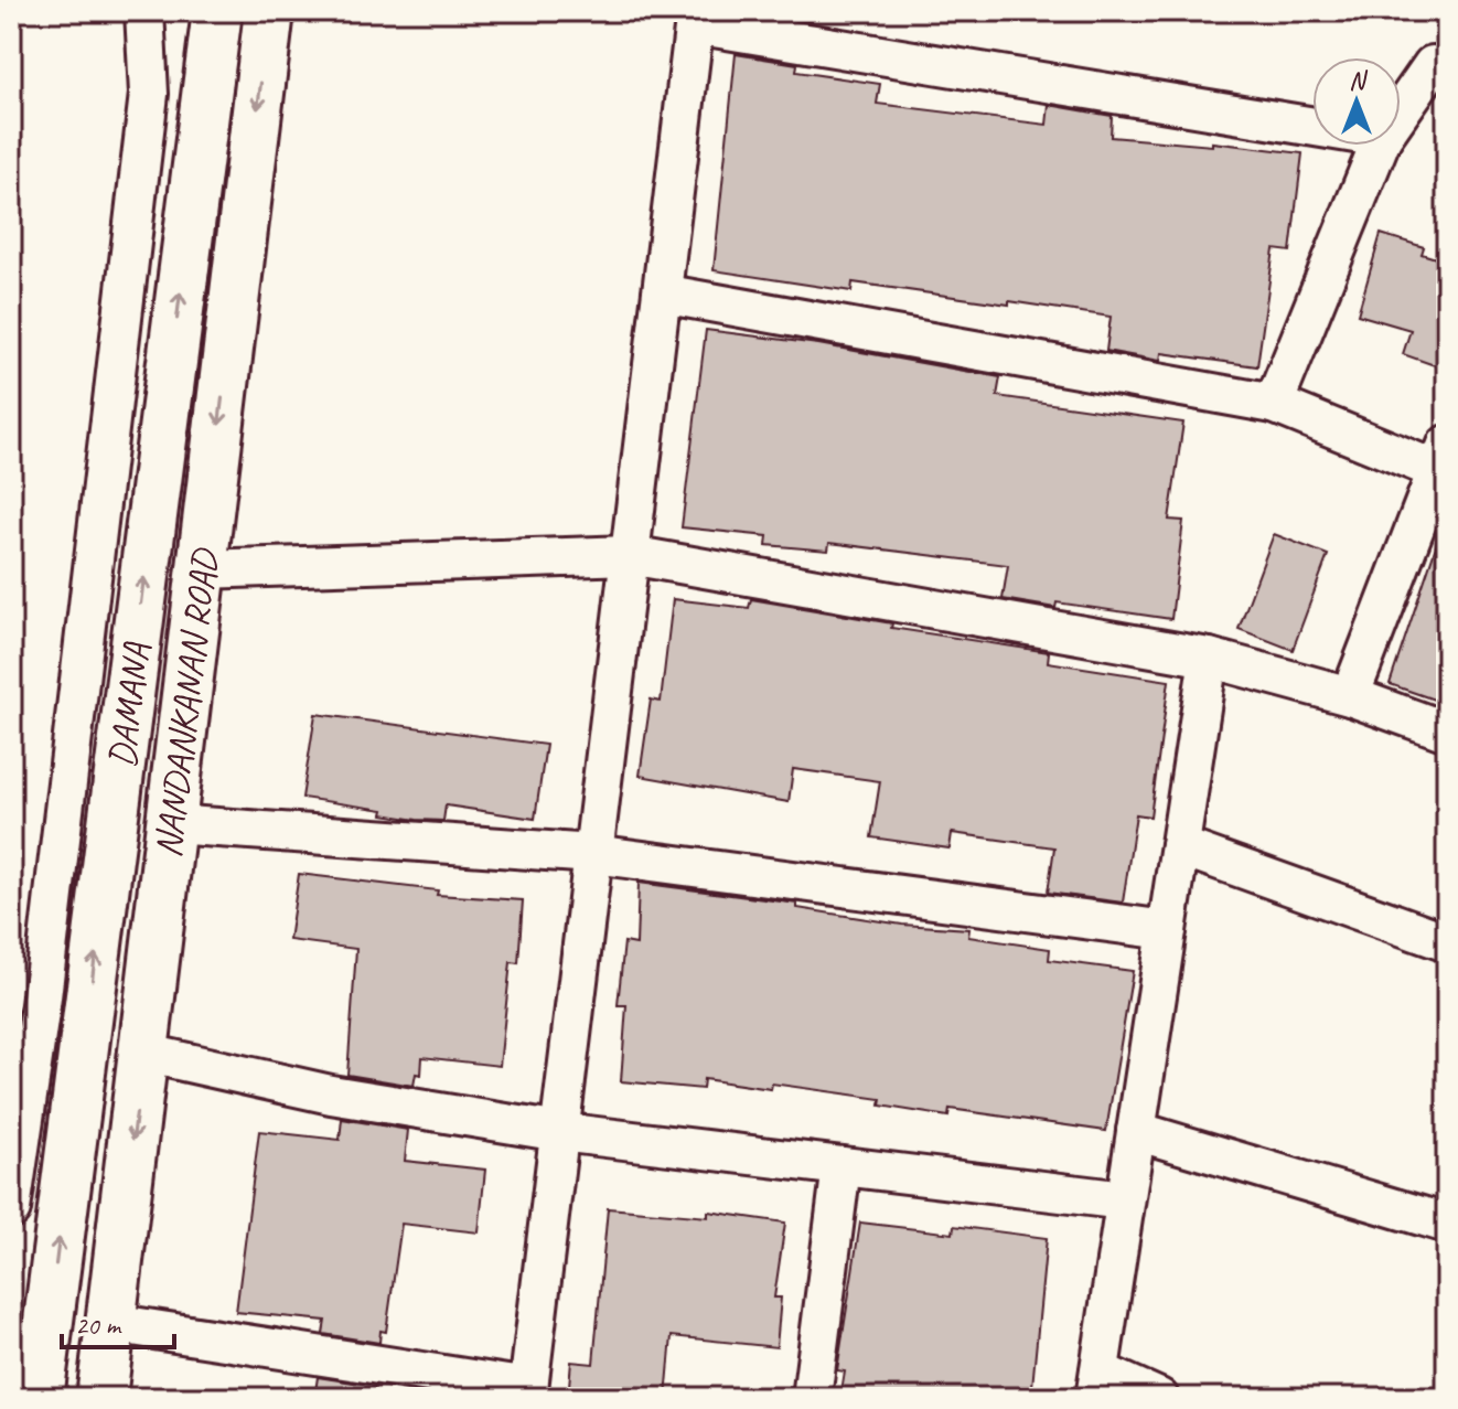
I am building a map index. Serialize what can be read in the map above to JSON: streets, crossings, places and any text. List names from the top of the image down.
{
  "streets": {
    "main road": ["NANDANKANAN ROAD", "DAMANA"]
  },
  "one_way": ["NANDANKANAN ROAD", "DAMANA"],
  "scale_bar": "20 m",
  "north": "top"
}
